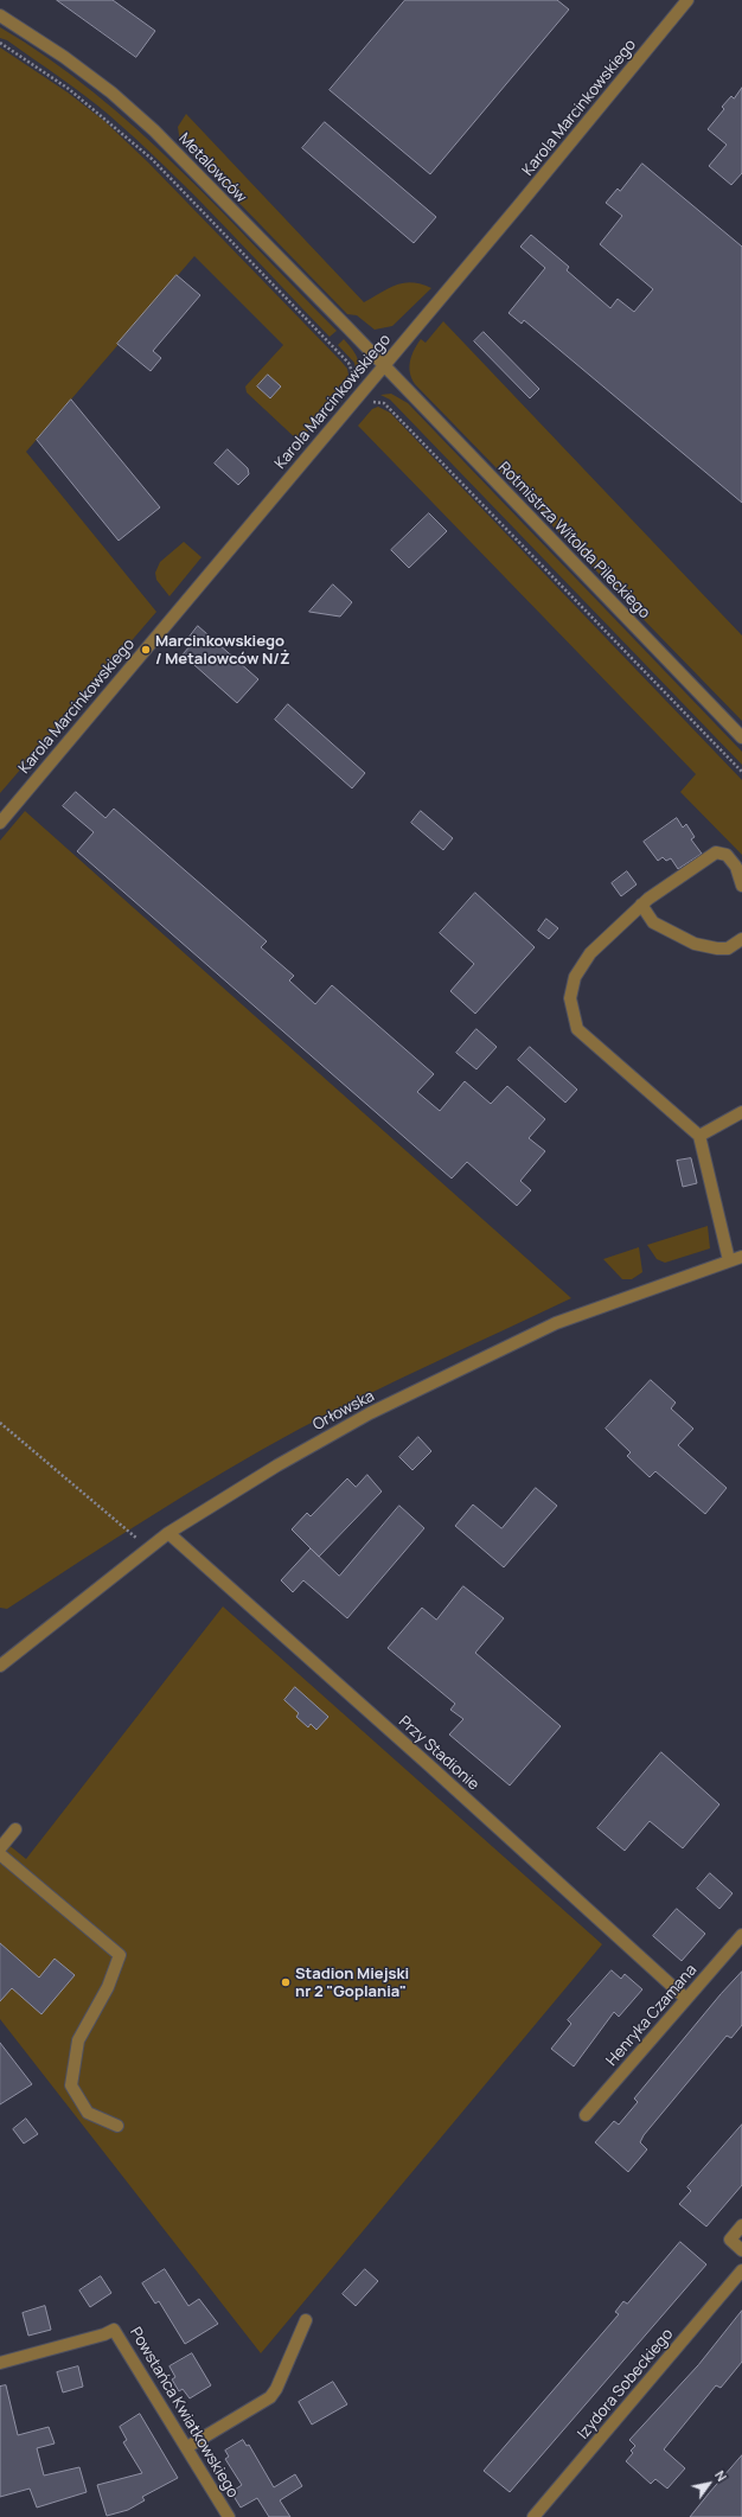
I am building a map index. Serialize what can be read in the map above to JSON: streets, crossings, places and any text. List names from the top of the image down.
{
  "streets": {
    "street": [
      "Karola Marcinkowskiego",
      "Metalowców",
      "Rotmistrza Witolda Pileckiego",
      "Orłowska",
      "Przy Stadionie",
      "Henryka Czamana",
      "Izydora Sobeckiego",
      "Powstańca Kwiatkowskiego"
    ]
  },
  "crossings": [
    ["Karola Marcinkowskiego", "Metalowców"],
    ["Karola Marcinkowskiego", "Rotmistrza Witolda Pileckiego"],
    ["Metalowców", "Rotmistrza Witolda Pileckiego"],
    ["Orłowska", "Przy Stadionie"],
    ["Przy Stadionie", "Henryka Czamana"]
  ],
  "places": ["Marcinkowskiego / Metalowców N/Ż", "Stadion Miejski nr 2 \"Goplania\""],
  "north": "top right"
}
